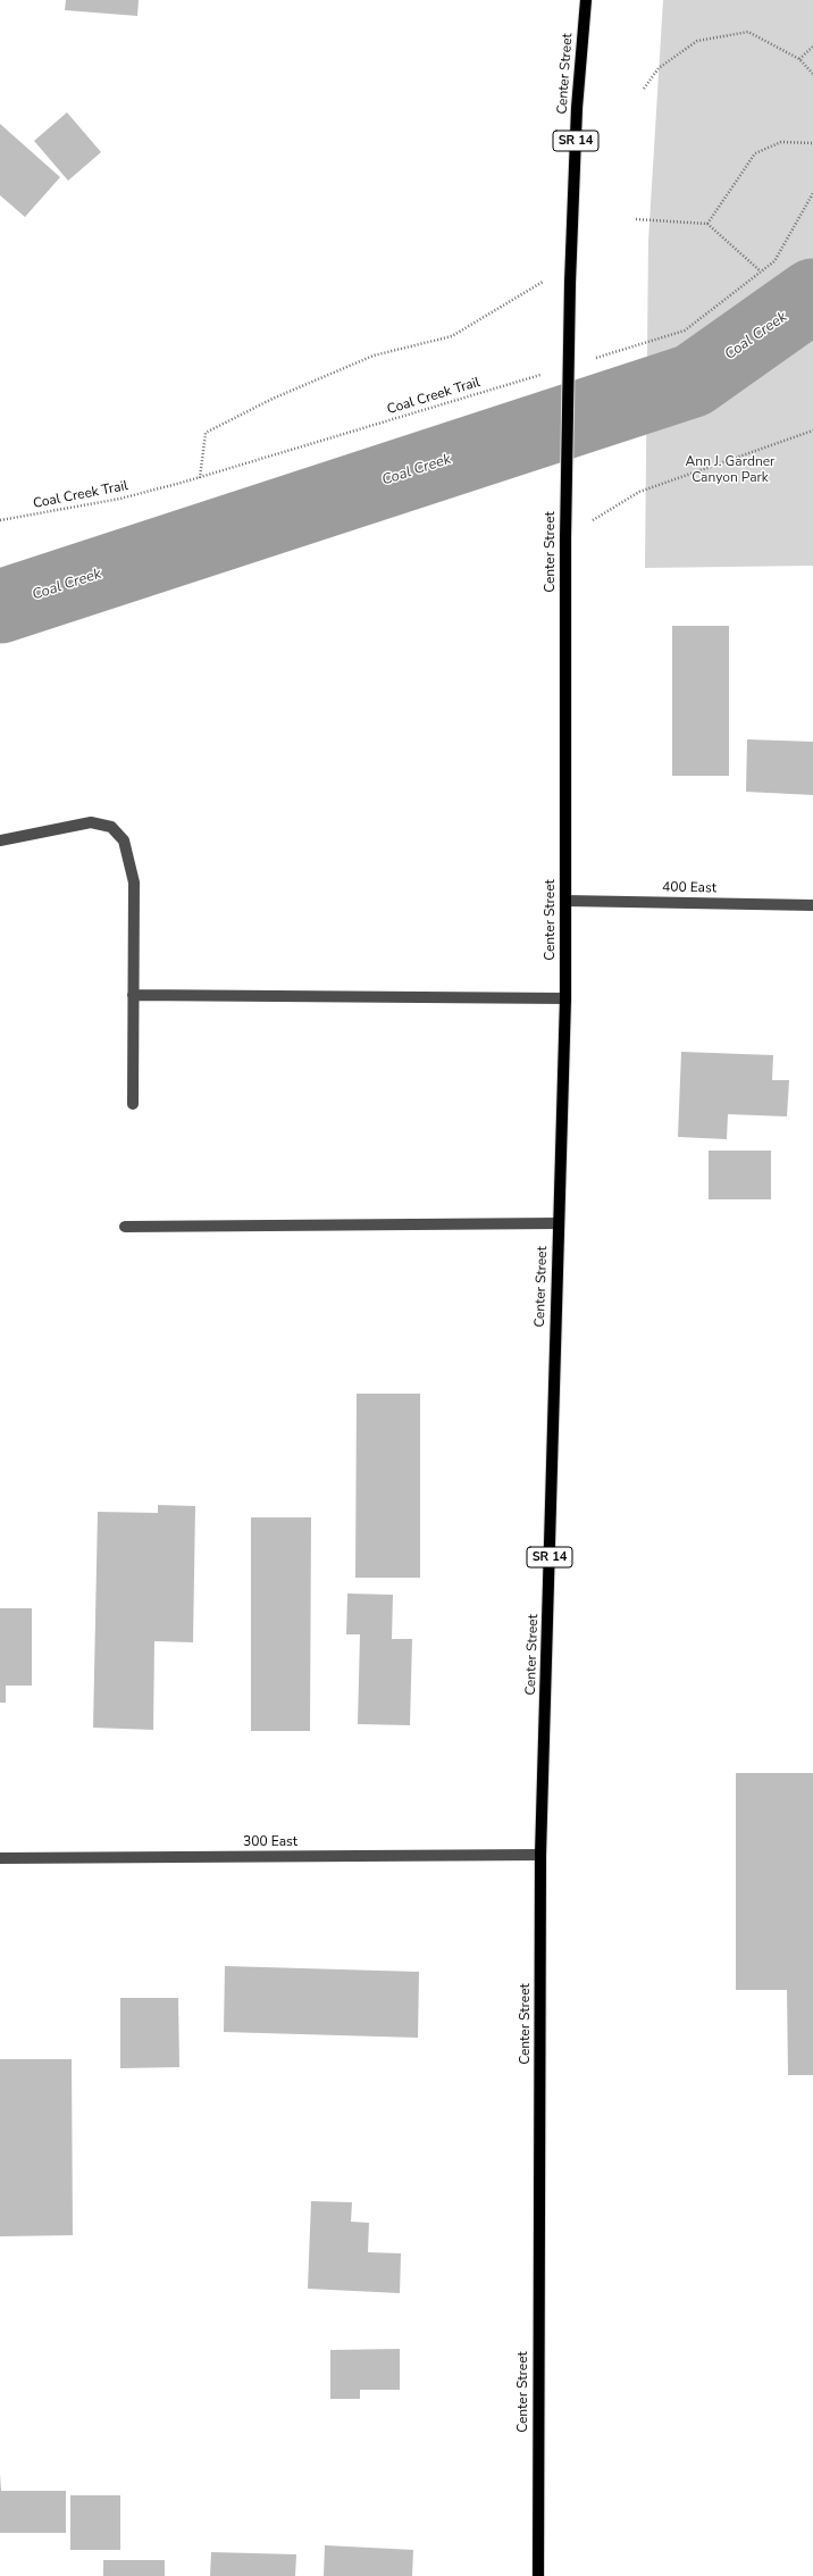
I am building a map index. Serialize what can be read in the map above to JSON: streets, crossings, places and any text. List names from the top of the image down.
{
  "streets": {
    "main road": ["Center Street", "SR 14"],
    "street": ["400 East", "300 East"],
    "path": ["Coal Creek Trail"]
  },
  "crossings": [
    ["Center Street", "400 East"],
    ["Center Street", "300 East"]
  ],
  "water": ["Coal Creek"],
  "parks": ["Ann J. Gardner Canyon Park"]
}
